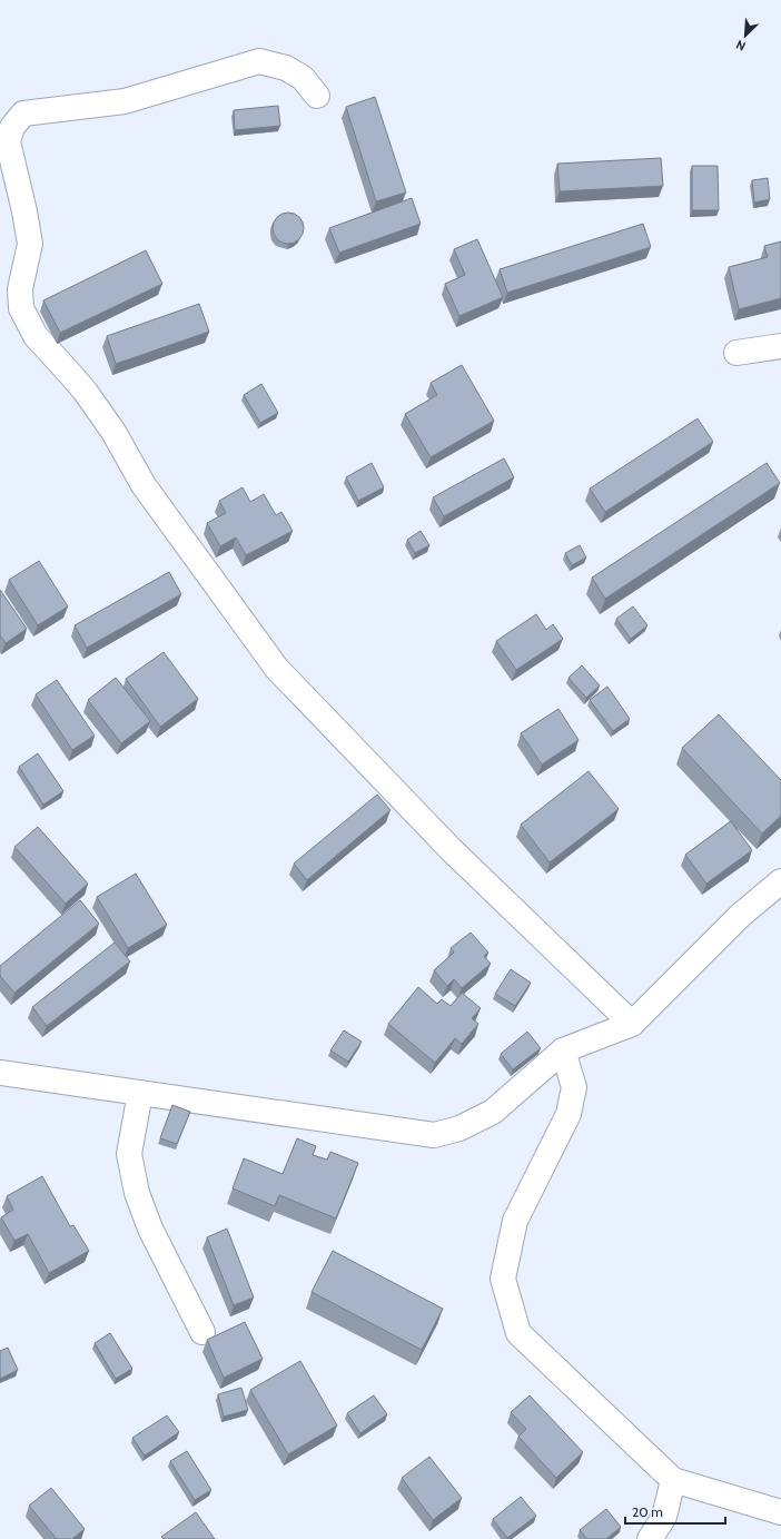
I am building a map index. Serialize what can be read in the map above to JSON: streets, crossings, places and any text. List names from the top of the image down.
{
  "scale_bar": "20 m",
  "north": "bottom left"
}
